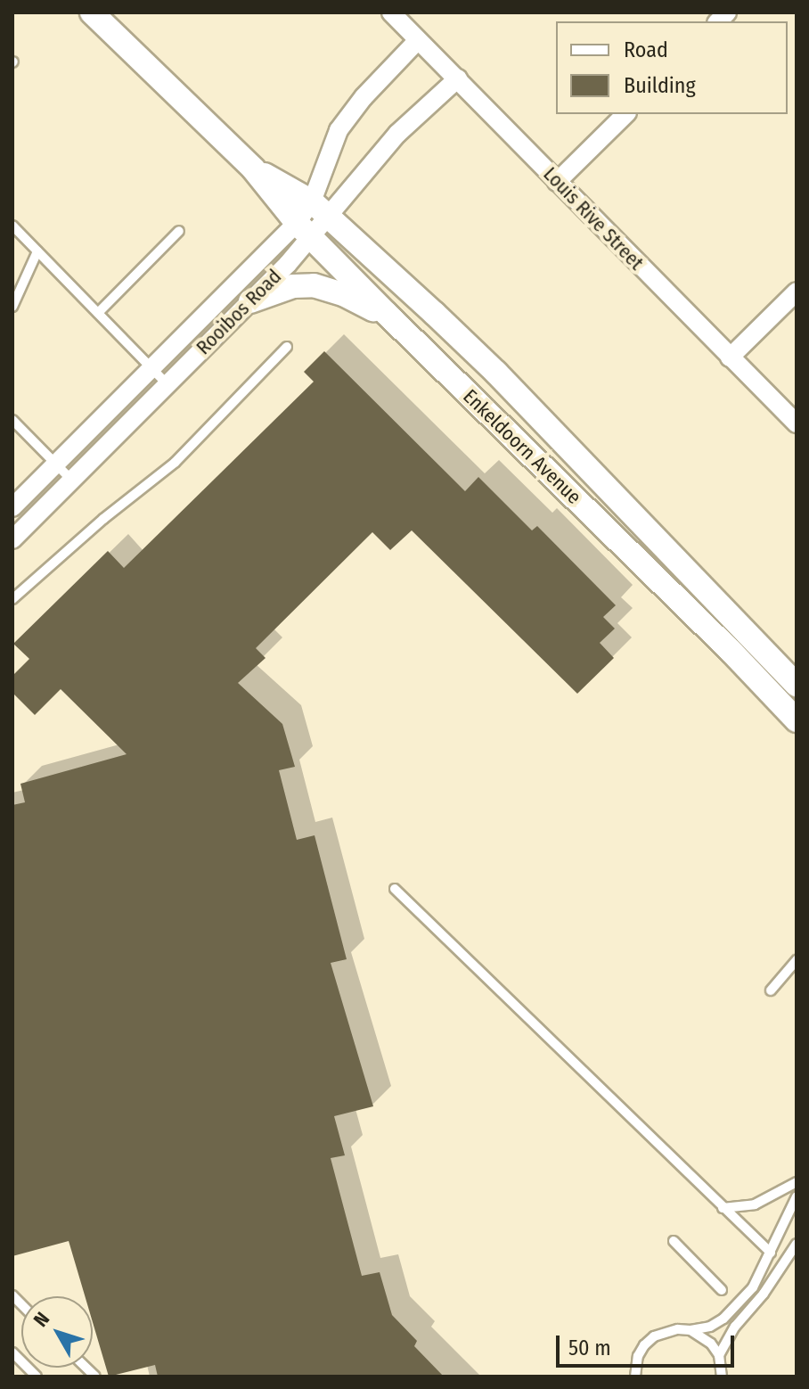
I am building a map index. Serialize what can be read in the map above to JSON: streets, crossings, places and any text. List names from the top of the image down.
{
  "streets": {
    "street": ["Louis Rive Street", "Rooibos Road", "Enkeldoorn Avenue"]
  },
  "crossings": [
    ["Louis Rive Street", "Rooibos Road"],
    ["Rooibos Road", "Enkeldoorn Avenue"]
  ],
  "legend": ["Road", "Building"],
  "scale_bar": "50 m",
  "north": "top left"
}
